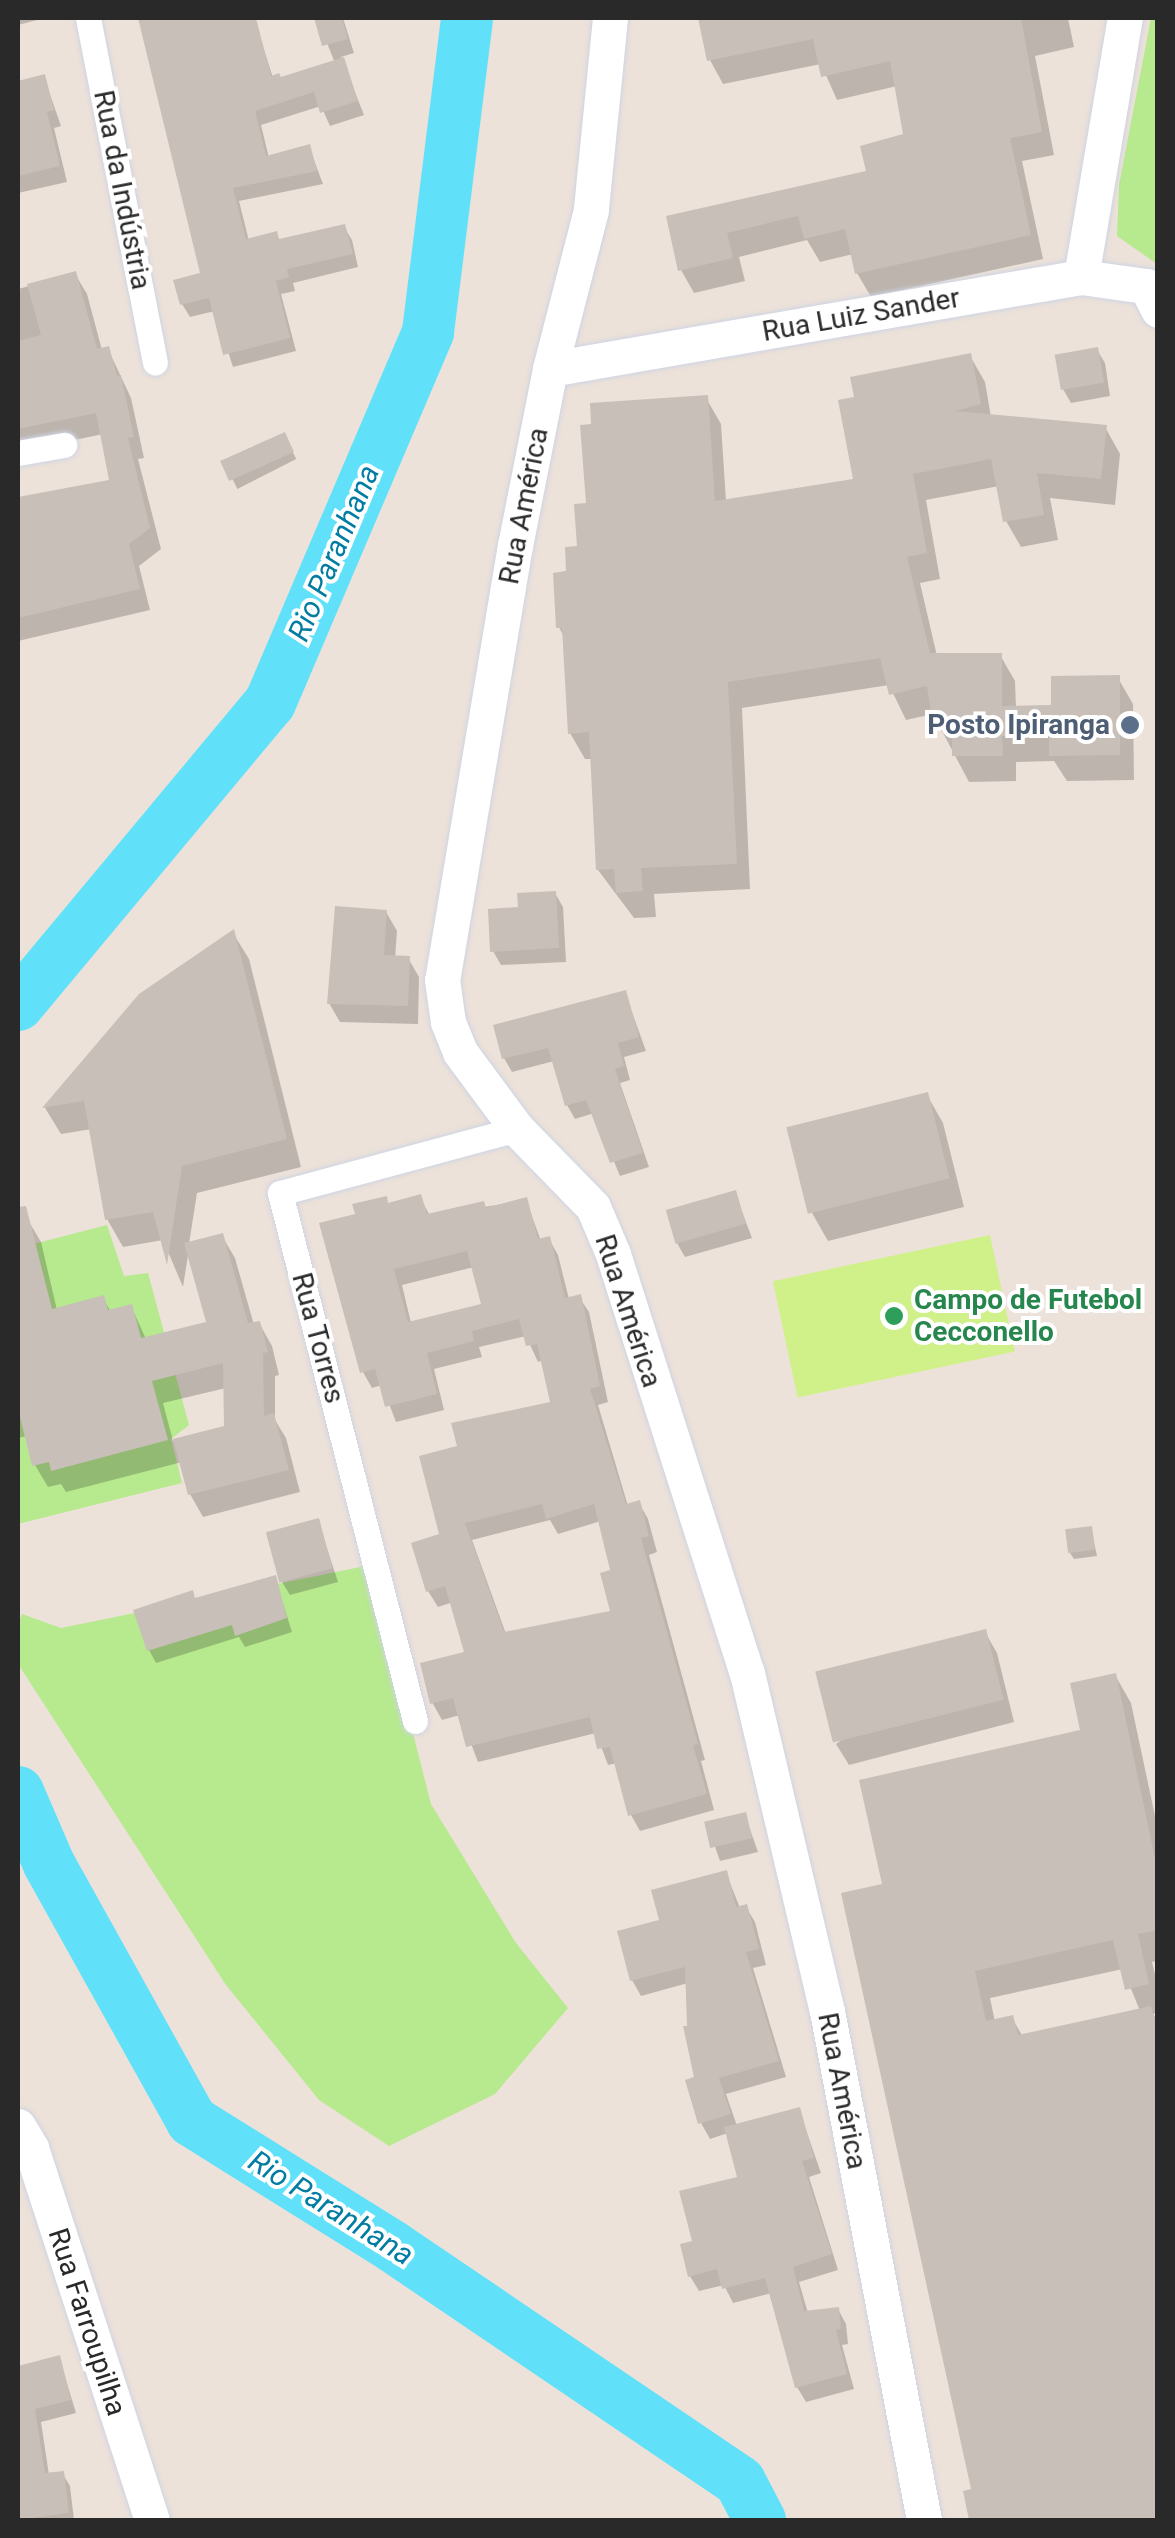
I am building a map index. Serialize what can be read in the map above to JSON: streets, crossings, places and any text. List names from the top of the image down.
{
  "streets": {
    "street": [
      "Rua da Indústria",
      "Rua Luiz Sander",
      "Rua América",
      "Rua Torres",
      "Rua Farroupilha"
    ]
  },
  "crossings": [
    ["Rua Luiz Sander", "Rua América"],
    ["Rua América", "Rua Torres"]
  ],
  "water": ["Rio Paranhana"],
  "places": ["Posto Ipiranga", "Campo de Futebol Cecconello"]
}
